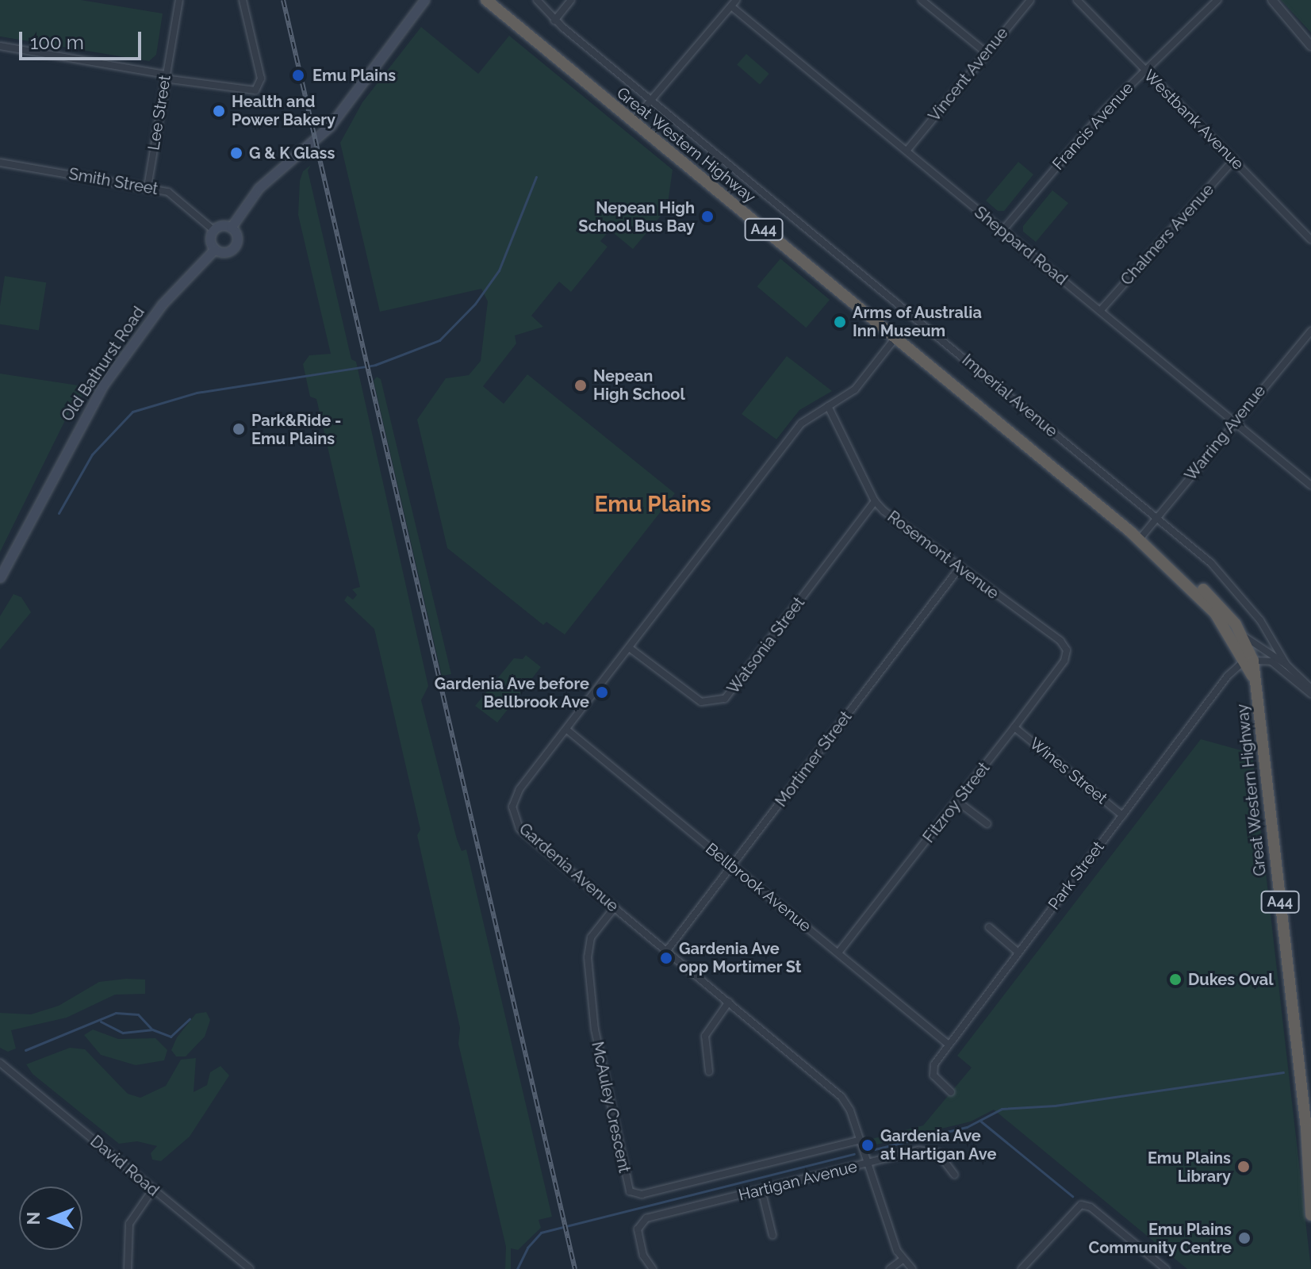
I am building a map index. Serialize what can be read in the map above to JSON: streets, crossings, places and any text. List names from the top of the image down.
{
  "streets": {
    "highway": ["Great Western Highway", "A44"],
    "main road": ["Old Bathurst Road"],
    "street": [
      "Vincent Avenue",
      "Lee Street",
      "Westbank Avenue",
      "Francis Avenue",
      "Smith Street",
      "Chalmers Avenue",
      "Sheppard Road",
      "Imperial Avenue",
      "Warring Avenue",
      "Rosemont Avenue",
      "Watsonia Street",
      "Mortimer Street",
      "Wines Street",
      "Fitzroy Street",
      "Gardenia Avenue",
      "Park Street",
      "Bellbrook Avenue",
      "McAuley Crescent",
      "David Road",
      "Hartigan Avenue"
    ]
  },
  "crossings": [
    ["Vincent Avenue", "Sheppard Road"],
    ["Lee Street", "Smith Street"],
    ["Westbank Avenue", "Francis Avenue"],
    ["Westbank Avenue", "Chalmers Avenue"],
    ["Francis Avenue", "Sheppard Road"],
    ["Great Western Highway", "Warring Avenue"],
    ["Great Western Highway", "Gardenia Avenue"],
    ["Great Western Highway", "Park Street"],
    ["Smith Street", "Old Bathurst Road"],
    ["Chalmers Avenue", "Sheppard Road"],
    ["Sheppard Road", "Warring Avenue"],
    ["Imperial Avenue", "Warring Avenue"],
    ["Rosemont Avenue", "Watsonia Street"],
    ["Rosemont Avenue", "Mortimer Street"],
    ["Rosemont Avenue", "Fitzroy Street"],
    ["Rosemont Avenue", "Gardenia Avenue"],
    ["Watsonia Street", "Gardenia Avenue"],
    ["Mortimer Street", "Gardenia Avenue"],
    ["Mortimer Street", "Bellbrook Avenue"],
    ["Wines Street", "Fitzroy Street"],
    ["Wines Street", "Park Street"],
    ["Fitzroy Street", "Bellbrook Avenue"],
    ["Gardenia Avenue", "Bellbrook Avenue"],
    ["Gardenia Avenue", "McAuley Crescent"],
    ["Gardenia Avenue", "Hartigan Avenue"],
    ["Park Street", "Bellbrook Avenue"]
  ],
  "districts": ["Emu Plains"],
  "places": [
    "Emu Plains",
    "Health and Power Bakery",
    "G & K Glass",
    "Nepean High School Bus Bay",
    "Arms of Australia Inn Museum",
    "Nepean High School",
    "Park&Ride - Emu Plains",
    "Gardenia Ave before Bellbrook Ave",
    "Gardenia Ave opp Mortimer St",
    "Dukes Oval",
    "Gardenia Ave at Hartigan Ave",
    "Emu Plains Library",
    "Emu Plains Community Centre"
  ],
  "scale_bar": "100 m",
  "north": "left"
}
